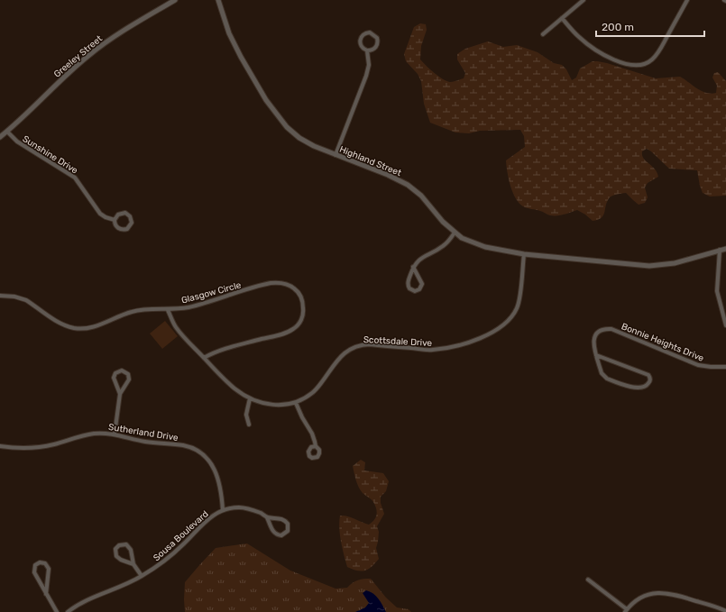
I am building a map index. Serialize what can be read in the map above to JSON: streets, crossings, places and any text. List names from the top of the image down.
{
  "streets": {
    "street": [
      "Greeley Street",
      "Sunshine Drive",
      "Highland Street",
      "Glasgow Circle",
      "Scottsdale Drive",
      "Bonnie Heights Drive",
      "Sutherland Drive",
      "Sousa Boulevard"
    ]
  },
  "crossings": [
    ["Greeley Street", "Sunshine Drive"],
    ["Highland Street", "Scottsdale Drive"],
    ["Glasgow Circle", "Scottsdale Drive"],
    ["Sutherland Drive", "Sousa Boulevard"]
  ],
  "scale_bar": "200 m"
}
